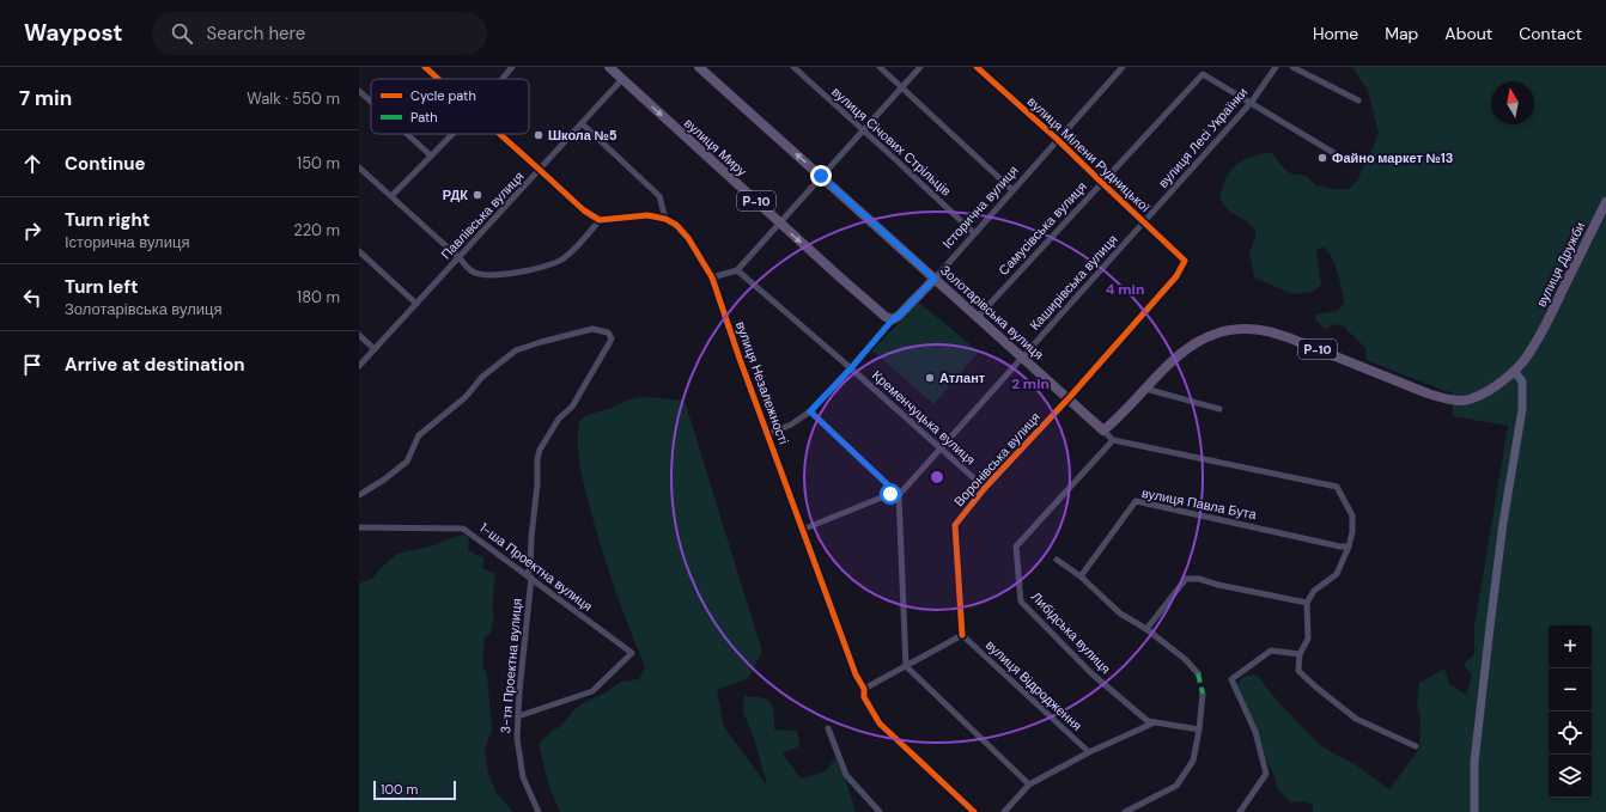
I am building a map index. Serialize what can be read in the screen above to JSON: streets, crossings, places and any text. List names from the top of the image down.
{
  "streets": {
    "main road": [
      "вулиця Миру",
      "Р-10",
      "Історична вулиця",
      "вулиця Дружби",
      "Золотарівська вулиця"
    ],
    "street": [
      "вулиця Лесі Українки",
      "вулиця Січових Стрільців",
      "вулиця Мілени Рудницької",
      "Павлівська вулиця",
      "Самусівська вулиця",
      "Каширівська вулиця",
      "вулиця Незалежності",
      "Кременчуцька вулиця",
      "Воронівська вулиця",
      "вулиця Павла Бута",
      "1-ша Проектна вулиця",
      "Либідська вулиця",
      "3-тя Проектна вулиця",
      "вулиця Відродження"
    ]
  },
  "crossings": [
    ["вулиця Лесі Українки", "вулиця Мілени Рудницької"],
    ["вулиця Лесі Українки", "Самусівська вулиця"],
    ["вулиця Лесі Українки", "Каширівська вулиця"],
    ["вулиця Січових Стрільців", "Історична вулиця"],
    ["вулиця Миру", "Історична вулиця"],
    ["вулиця Миру", "Павлівська вулиця"],
    ["вулиця Мілени Рудницької", "Історична вулиця"],
    ["вулиця Мілени Рудницької", "Самусівська вулиця"],
    ["вулиця Мілени Рудницької", "Каширівська вулиця"],
    ["вулиця Мілени Рудницької", "Воронівська вулиця"],
    ["Р-10", "вулиця Дружби"],
    ["Р-10", "Золотарівська вулиця"],
    ["Історична вулиця", "Золотарівська вулиця"],
    ["Історична вулиця", "вулиця Незалежності"],
    ["Історична вулиця", "Кременчуцька вулиця"],
    ["Самусівська вулиця", "Золотарівська вулиця"],
    ["Каширівська вулиця", "Золотарівська вулиця"],
    ["Каширівська вулиця", "Кременчуцька вулиця"],
    ["Золотарівська вулиця", "Воронівська вулиця"],
    ["Золотарівська вулиця", "Либідська вулиця"],
    ["Кременчуцька вулиця", "Воронівська вулиця"],
    ["Воронівська вулиця", "вулиця Відродження"],
    ["1-ша Проектна вулиця", "3-тя Проектна вулиця"]
  ],
  "one_way": ["вулиця Миру"],
  "places": [
    "Школа №5",
    "Файно маркет №13",
    "РДК",
    "Атлант"
  ],
  "legend": ["Cycle path", "Path"],
  "scale_bar": "100 m",
  "north": "top",
  "page": {
    "header": "Waypost",
    "search": "Search here",
    "nav": [
      "Home",
      "Map",
      "About",
      "Contact"
    ],
    "heading": ["7 min", "Walk · 550 m"],
    "list": [
      ["Continue", "150 m"],
      ["Turn right", "Історична вулиця", "220 m"],
      ["Turn left", "Золотарівська вулиця", "180 m"],
      "Arrive at destination"
    ],
    "map_buttons": ["+", "−"],
    "scale": "100 m"
  },
  "rings": ["4 min", "2 min"]
}
